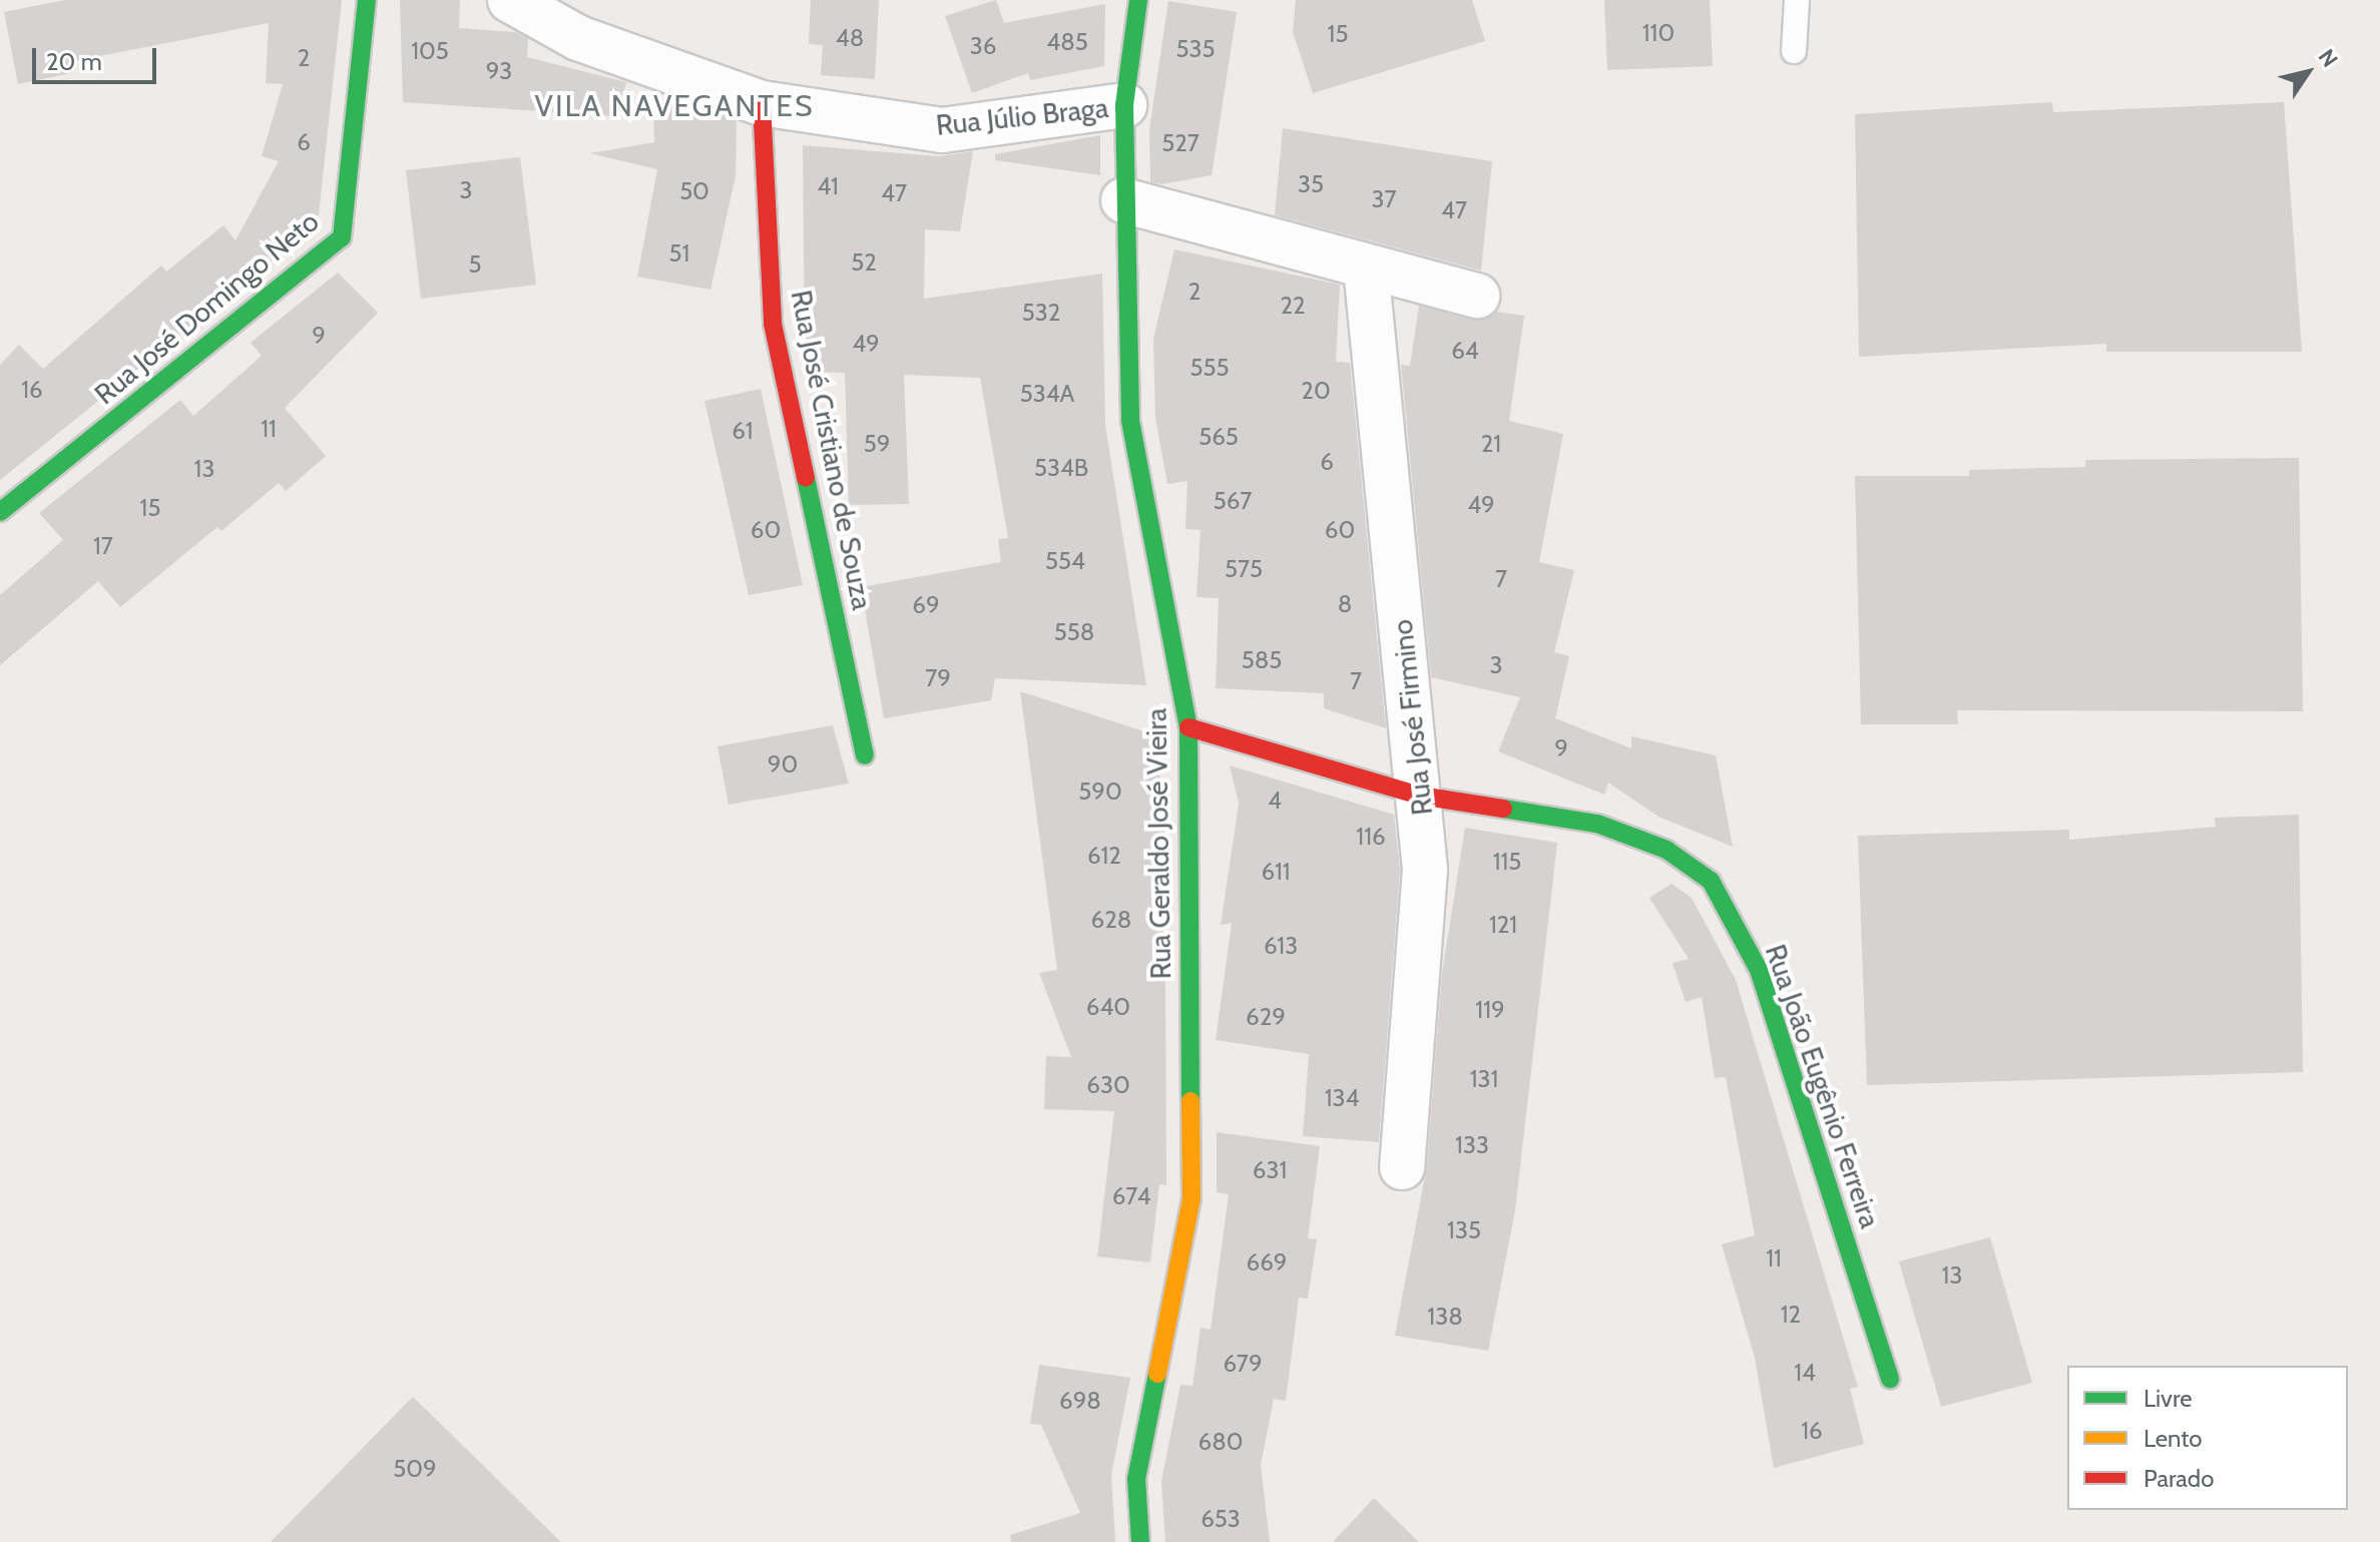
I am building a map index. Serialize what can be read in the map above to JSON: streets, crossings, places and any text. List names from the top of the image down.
{
  "streets": {
    "street": [
      "Rua Júlio Braga",
      "Rua José Domingo Neto",
      "Rua José Cristiano de Souza",
      "Rua José Firmino",
      "Rua Geraldo José Vieira",
      "Rua João Eugênio Ferreira"
    ]
  },
  "crossings": [
    ["Rua Júlio Braga", "Rua José Cristiano de Souza"],
    ["Rua Júlio Braga", "Rua Geraldo José Vieira"],
    ["Rua José Firmino", "Rua João Eugênio Ferreira"],
    ["Rua Geraldo José Vieira", "Rua João Eugênio Ferreira"]
  ],
  "districts": ["VILA NAVEGANTES"],
  "house_numbers": [
    "110",
    "15",
    "48",
    "485",
    "36",
    "535",
    "105",
    "2",
    "93",
    "6",
    "527",
    "35",
    "41",
    "3",
    "50",
    "47",
    "37",
    "47",
    "51",
    "52",
    "5",
    "2",
    "22",
    "532",
    "9",
    "49",
    "64",
    "555",
    "16",
    "20",
    "534A",
    "11",
    "61",
    "565",
    "59",
    "21",
    "6",
    "534B",
    "13",
    "567",
    "49",
    "15",
    "60",
    "60",
    "17",
    "554",
    "575",
    "7",
    "8",
    "69",
    "558",
    "585",
    "3",
    "79",
    "7",
    "9",
    "90",
    "590",
    "4",
    "116",
    "612",
    "115",
    "611",
    "628",
    "121",
    "613",
    "640",
    "119",
    "629",
    "131",
    "630",
    "134",
    "133",
    "631",
    "674",
    "135",
    "11",
    "669",
    "13",
    "12",
    "138",
    "679",
    "14",
    "698",
    "16",
    "680",
    "509",
    "653"
  ],
  "legend": ["Livre", "Lento", "Parado"],
  "scale_bar": "20 m",
  "north": "top right"
}
